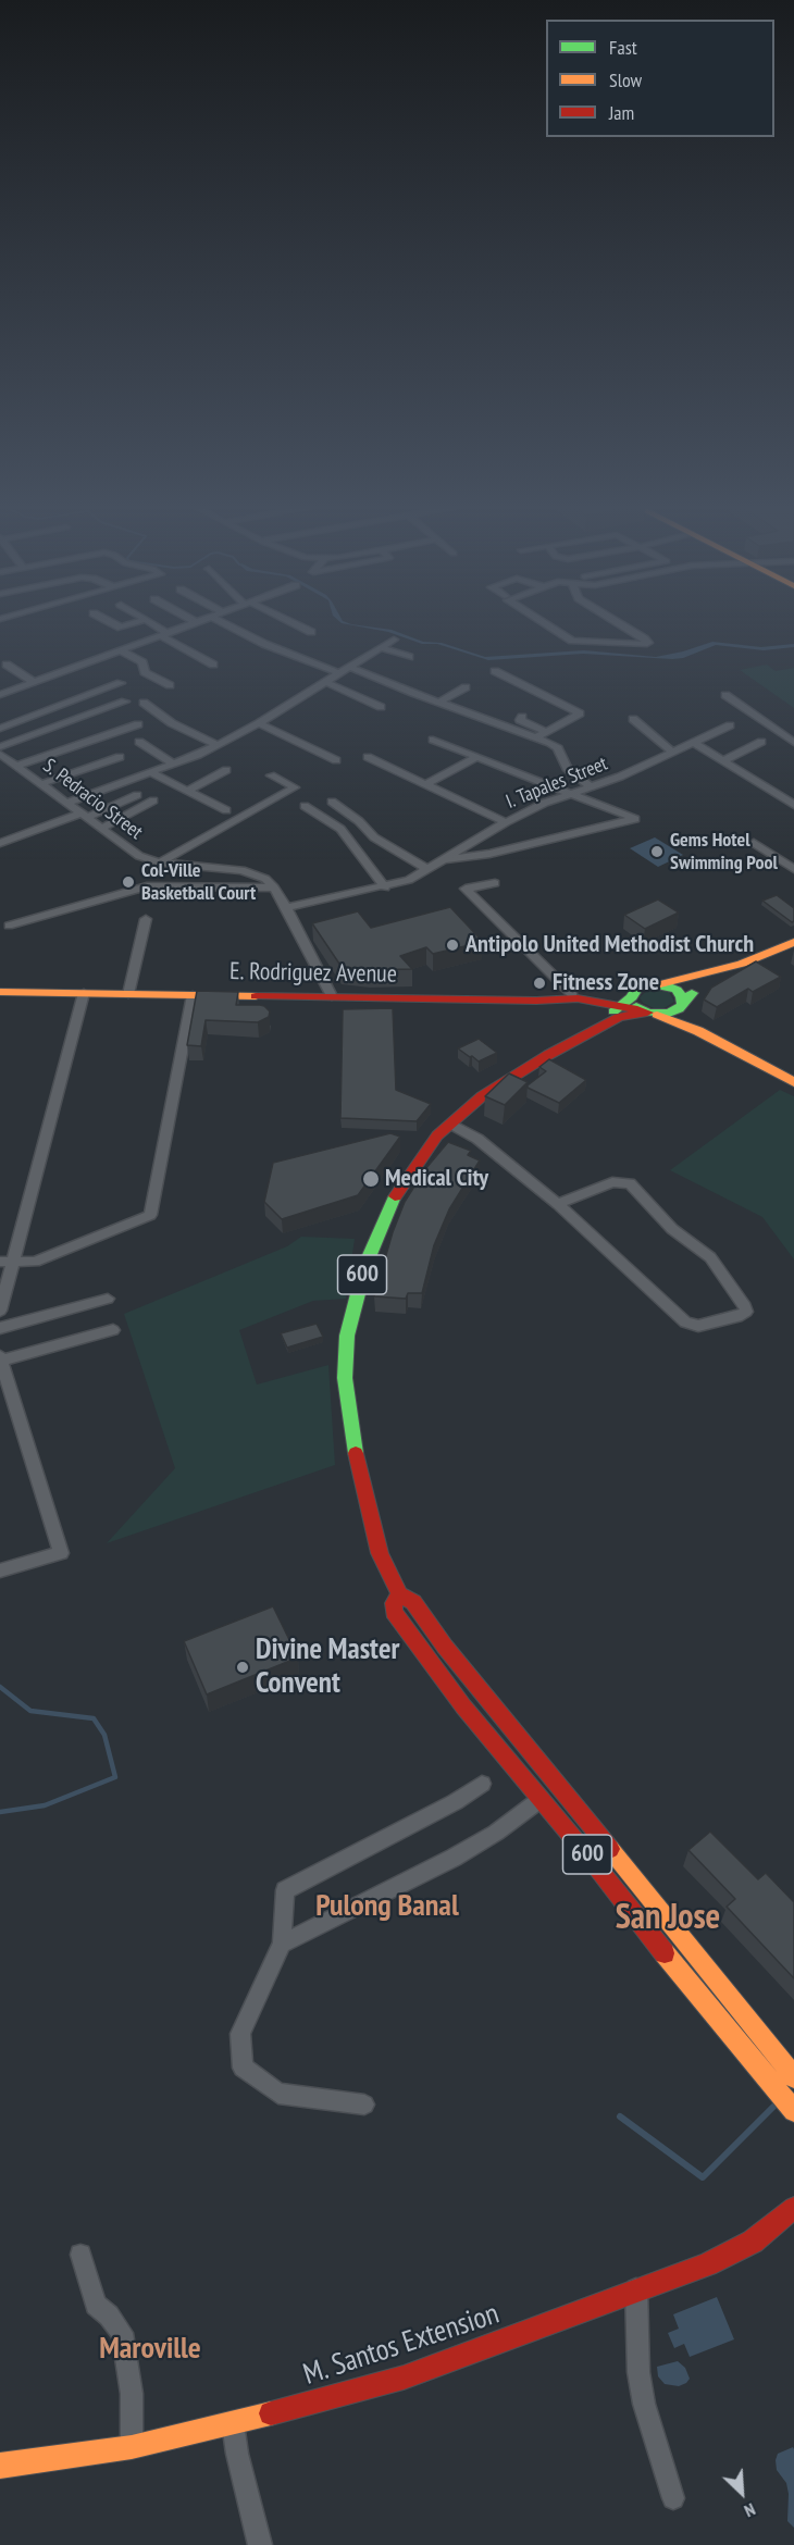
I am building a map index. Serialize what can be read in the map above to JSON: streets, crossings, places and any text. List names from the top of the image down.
{
  "streets": {
    "main road": ["E. Rodriguez Avenue", "600", "M. Santos Extension"],
    "street": ["I. Tapales Street", "S. Pedracio Street"]
  },
  "crossings": [
    ["I. Tapales Street", "S. Pedracio Street"],
    ["S. Pedracio Street", "E. Rodriguez Avenue"],
    ["E. Rodriguez Avenue", "600"]
  ],
  "districts": ["Pulong Banal", "San Jose", "Maroville"],
  "places": [
    "Gems Hotel Swimming Pool",
    "Col-Ville Basketball Court",
    "Antipolo United Methodist Church",
    "Fitness Zone",
    "Medical City",
    "Divine Master Convent"
  ],
  "legend": ["Fast", "Slow", "Jam"],
  "north": "bottom right"
}
